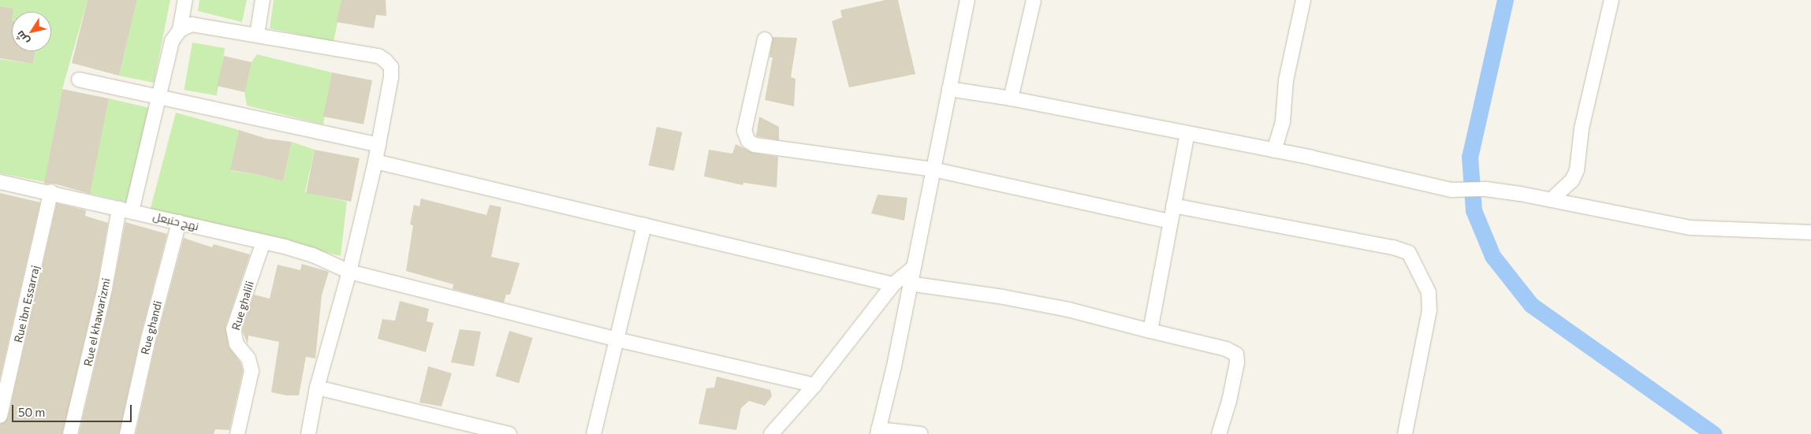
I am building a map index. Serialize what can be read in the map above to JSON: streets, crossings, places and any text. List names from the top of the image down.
{
  "streets": {
    "street": [
      "نهج حنبعل",
      "Rue ibn Essarraj",
      "Rue ghalili",
      "Rue el khawarizmi",
      "Rue ghandi"
    ]
  },
  "crossings": [
    ["نهج حنبعل", "Rue ibn Essarraj"],
    ["نهج حنبعل", "Rue ghalili"],
    ["نهج حنبعل", "Rue el khawarizmi"],
    ["نهج حنبعل", "Rue ghandi"]
  ],
  "scale_bar": "50 m",
  "north": "bottom left"
}
